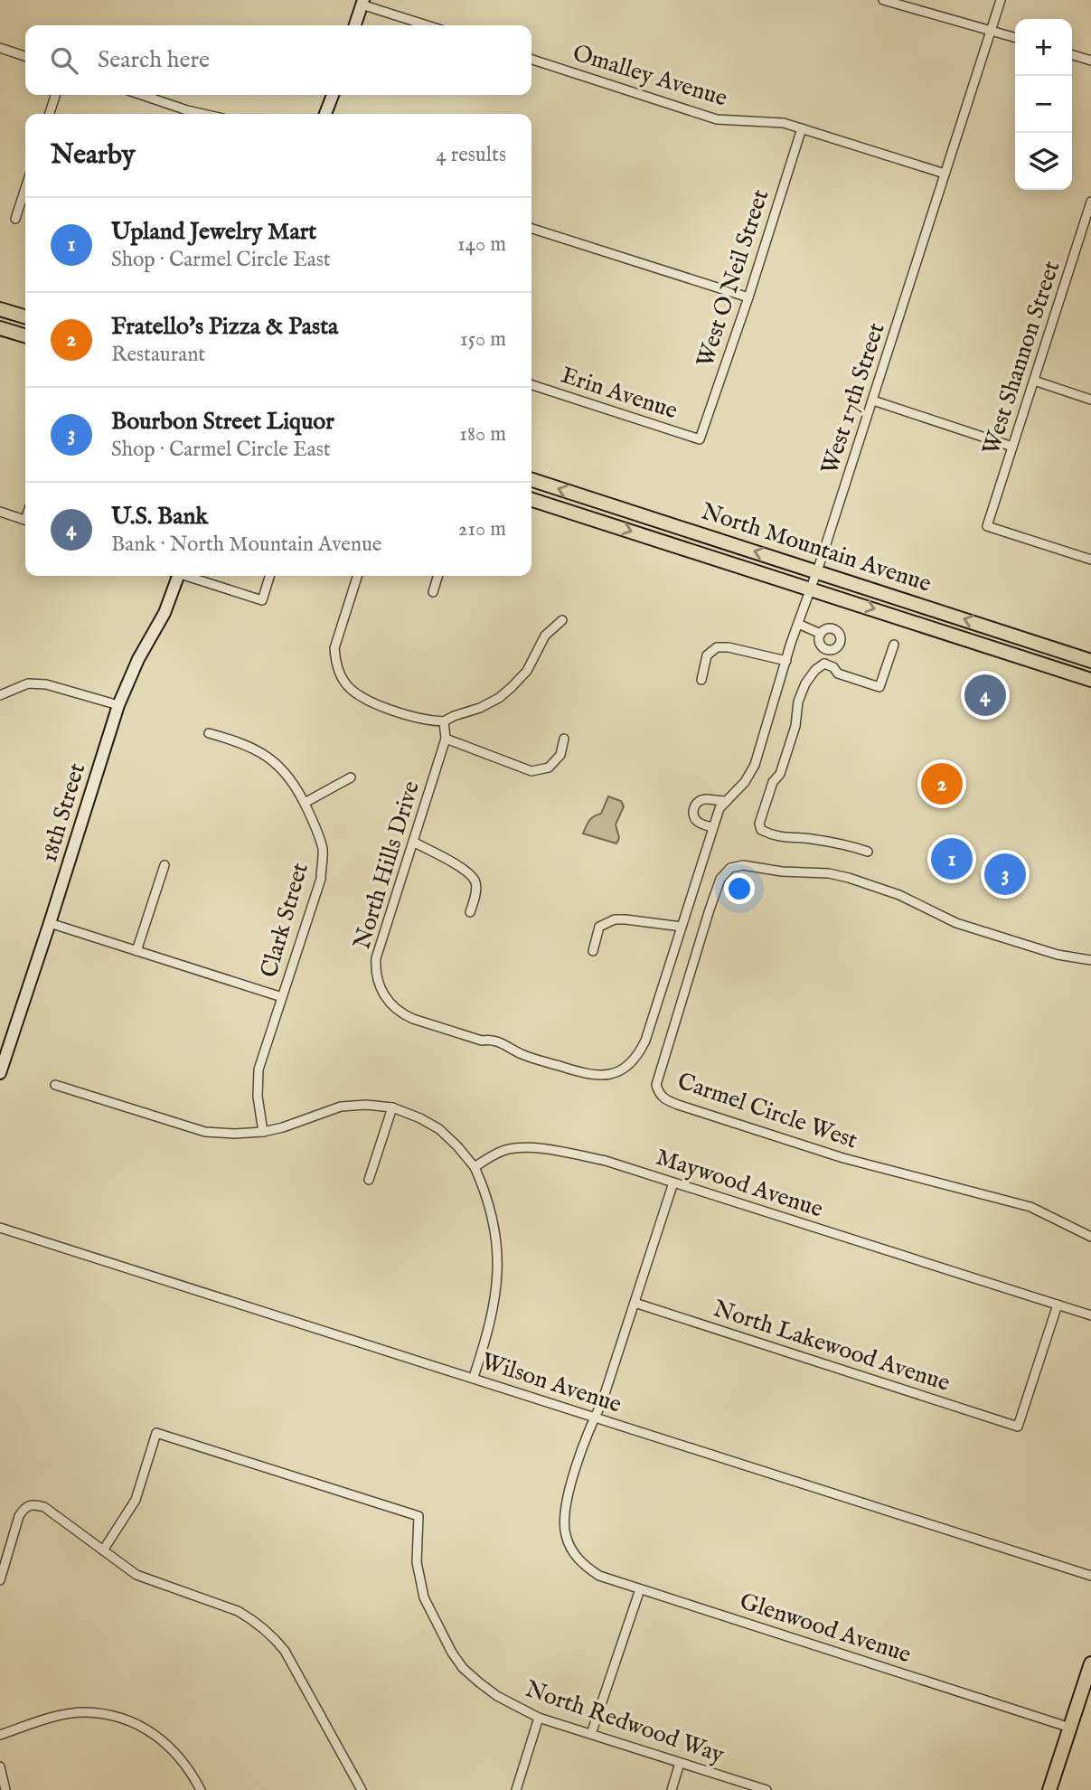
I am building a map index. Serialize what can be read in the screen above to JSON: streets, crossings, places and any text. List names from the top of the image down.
{
  "streets": {
    "main road": ["North Mountain Avenue", "18th Street"],
    "street": [
      "Omalley Avenue",
      "West O Neil Street",
      "West Shannon Street",
      "Erin Avenue",
      "West 17th Street",
      "North Hills Drive",
      "Clark Street",
      "Carmel Circle West",
      "Maywood Avenue",
      "North Lakewood Avenue",
      "Wilson Avenue",
      "Glenwood Avenue",
      "North Redwood Way"
    ]
  },
  "crossings": [
    ["Omalley Avenue", "West O Neil Street"],
    ["Omalley Avenue", "West 17th Street"],
    ["West O Neil Street", "Erin Avenue"],
    ["West 17th Street", "North Mountain Avenue"],
    ["West 17th Street", "North Hills Drive"],
    ["Maywood Avenue", "North Lakewood Avenue"],
    ["Wilson Avenue", "Glenwood Avenue"]
  ],
  "page": {
    "map_buttons": ["+", "−"],
    "search": "Search here",
    "heading": ["Nearby", "4 results"],
    "list": [
      {
        "mark": "1",
        "name": "Upland Jewelry Mart",
        "note": "Shop · Carmel Circle East",
        "value": "140 m"
      },
      {
        "mark": "2",
        "name": "Fratello's Pizza & Pasta",
        "note": "Restaurant",
        "value": "150 m"
      },
      {
        "mark": "3",
        "name": "Bourbon Street Liquor",
        "note": "Shop · Carmel Circle East",
        "value": "180 m"
      },
      {
        "mark": "4",
        "name": "U.S. Bank",
        "note": "Bank · North Mountain Avenue",
        "value": "210 m"
      }
    ],
    "pins": [
      "4",
      "2",
      "1",
      "3"
    ]
  }
}
